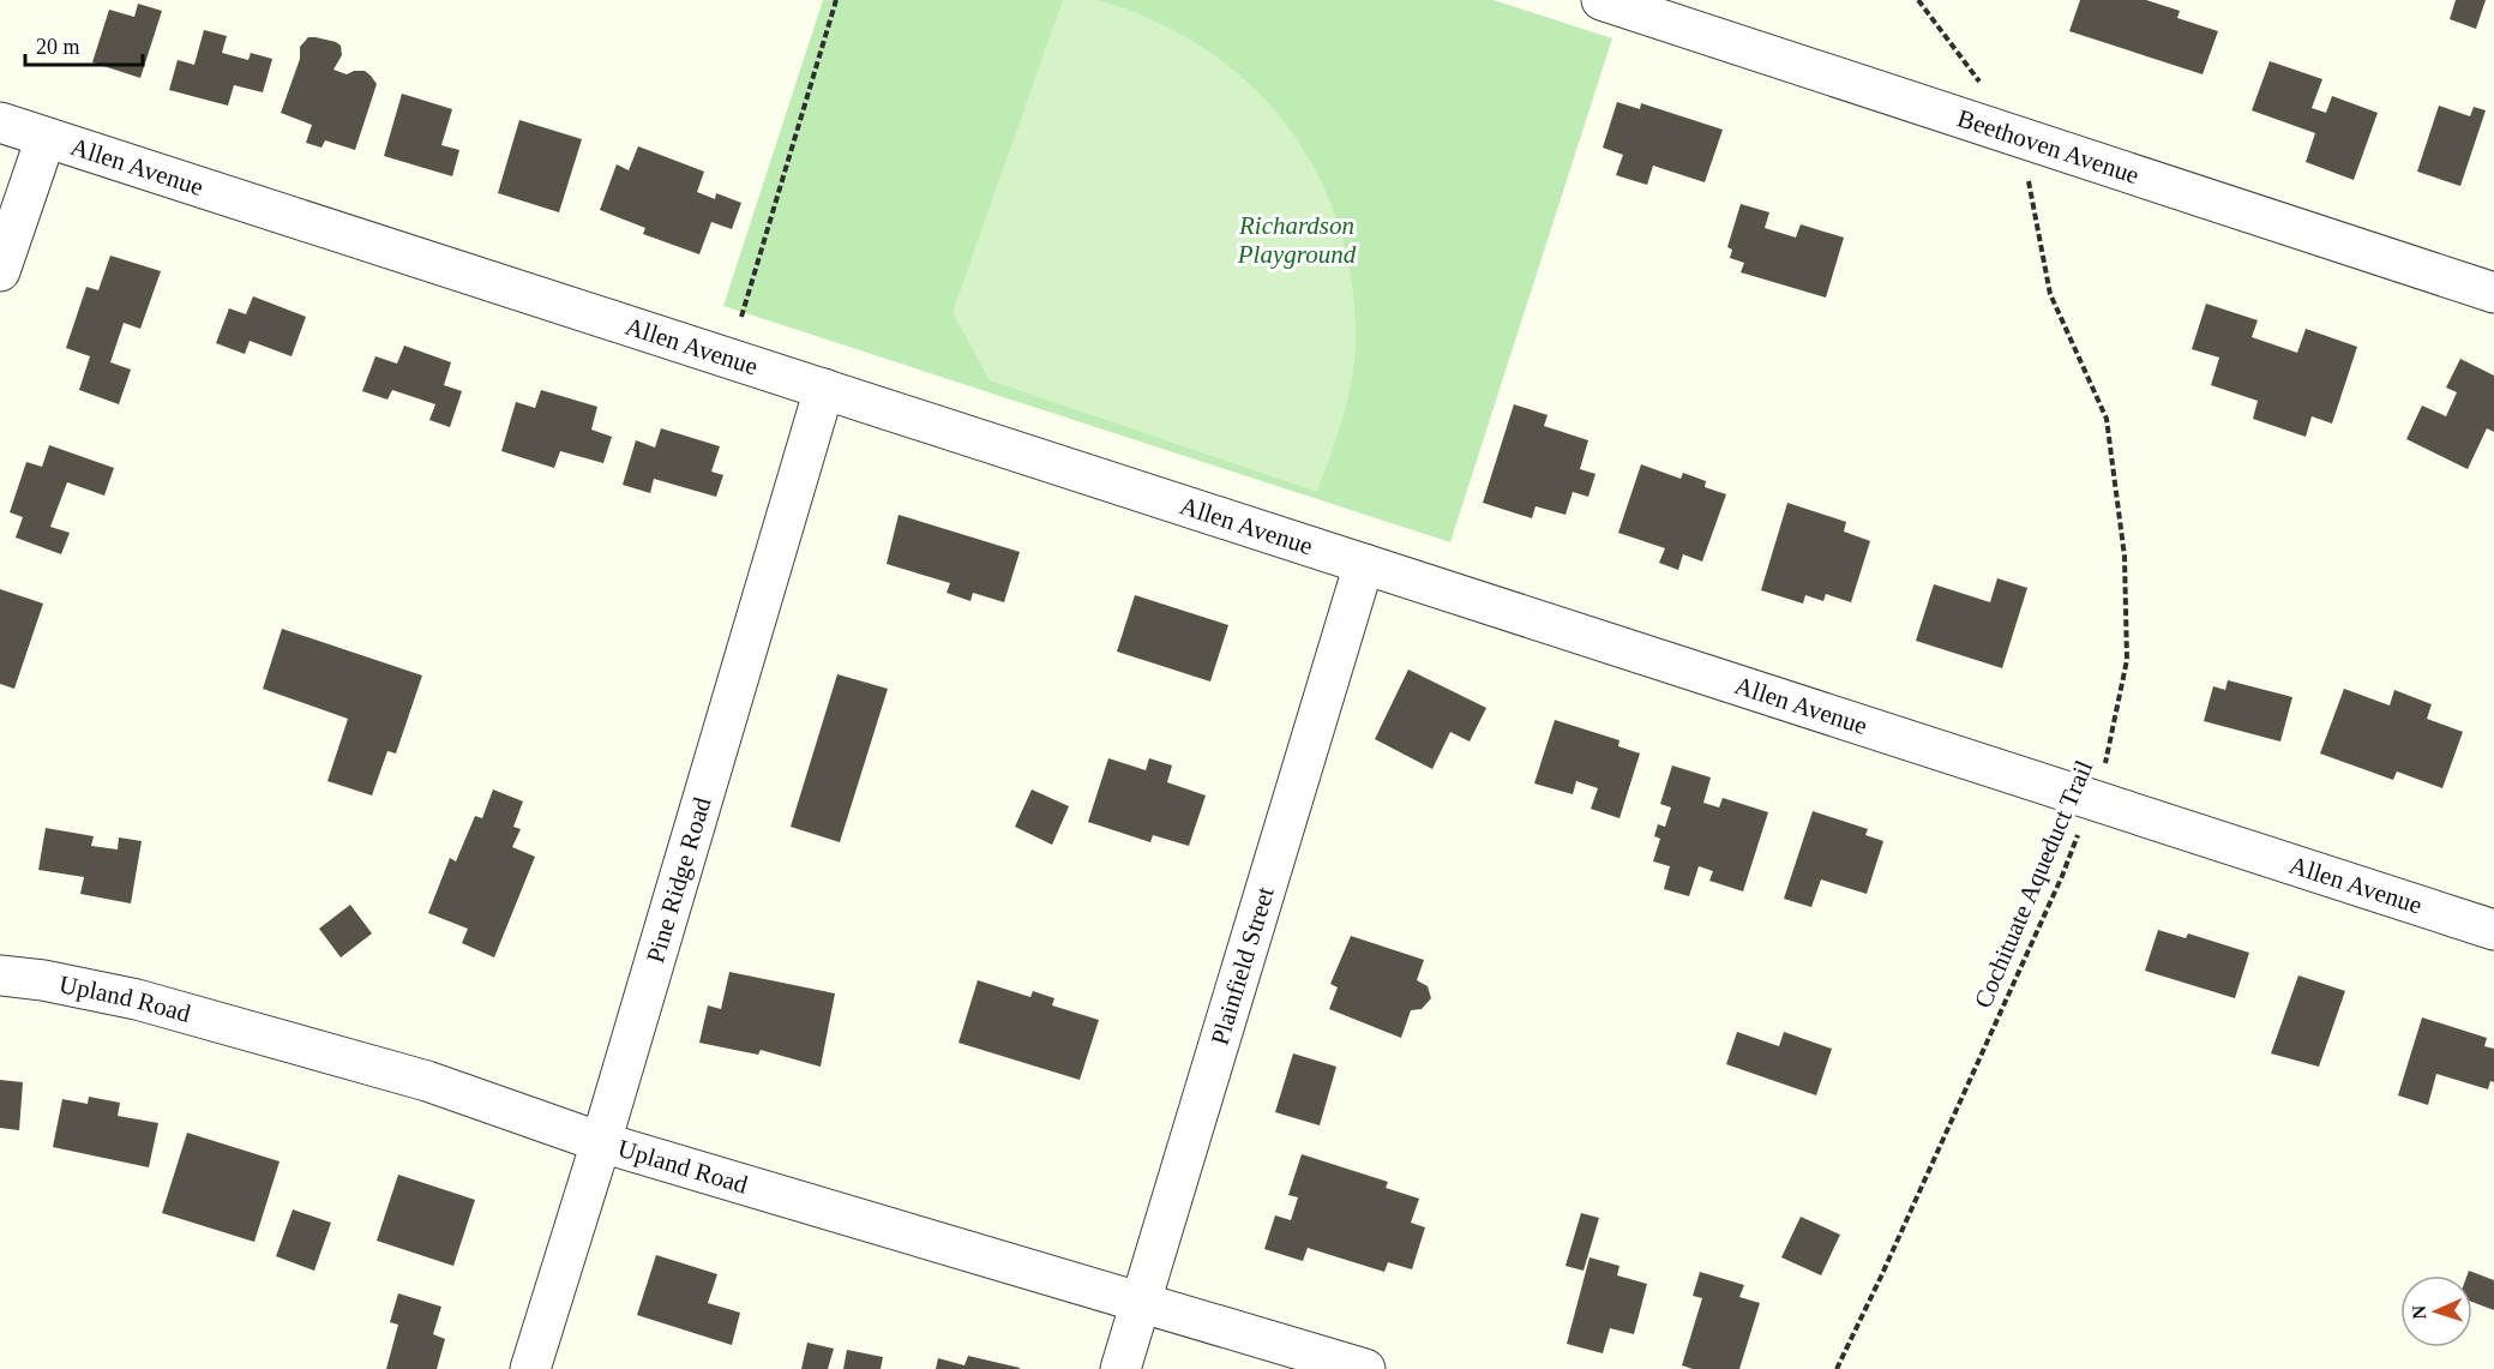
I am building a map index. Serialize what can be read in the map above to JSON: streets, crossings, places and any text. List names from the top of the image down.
{
  "streets": {
    "street": [
      "Beethoven Avenue",
      "Allen Avenue",
      "Pine Ridge Road",
      "Plainfield Street",
      "Upland Road"
    ],
    "path": ["Cochituate Aqueduct Trail"]
  },
  "crossings": [
    ["Beethoven Avenue", "Cochituate Aqueduct Trail"],
    ["Allen Avenue", "Pine Ridge Road"],
    ["Allen Avenue", "Cochituate Aqueduct Trail"],
    ["Allen Avenue", "Plainfield Street"],
    ["Pine Ridge Road", "Upland Road"],
    ["Plainfield Street", "Upland Road"]
  ],
  "parks": ["Richardson Playground"],
  "scale_bar": "20 m",
  "north": "left"
}
